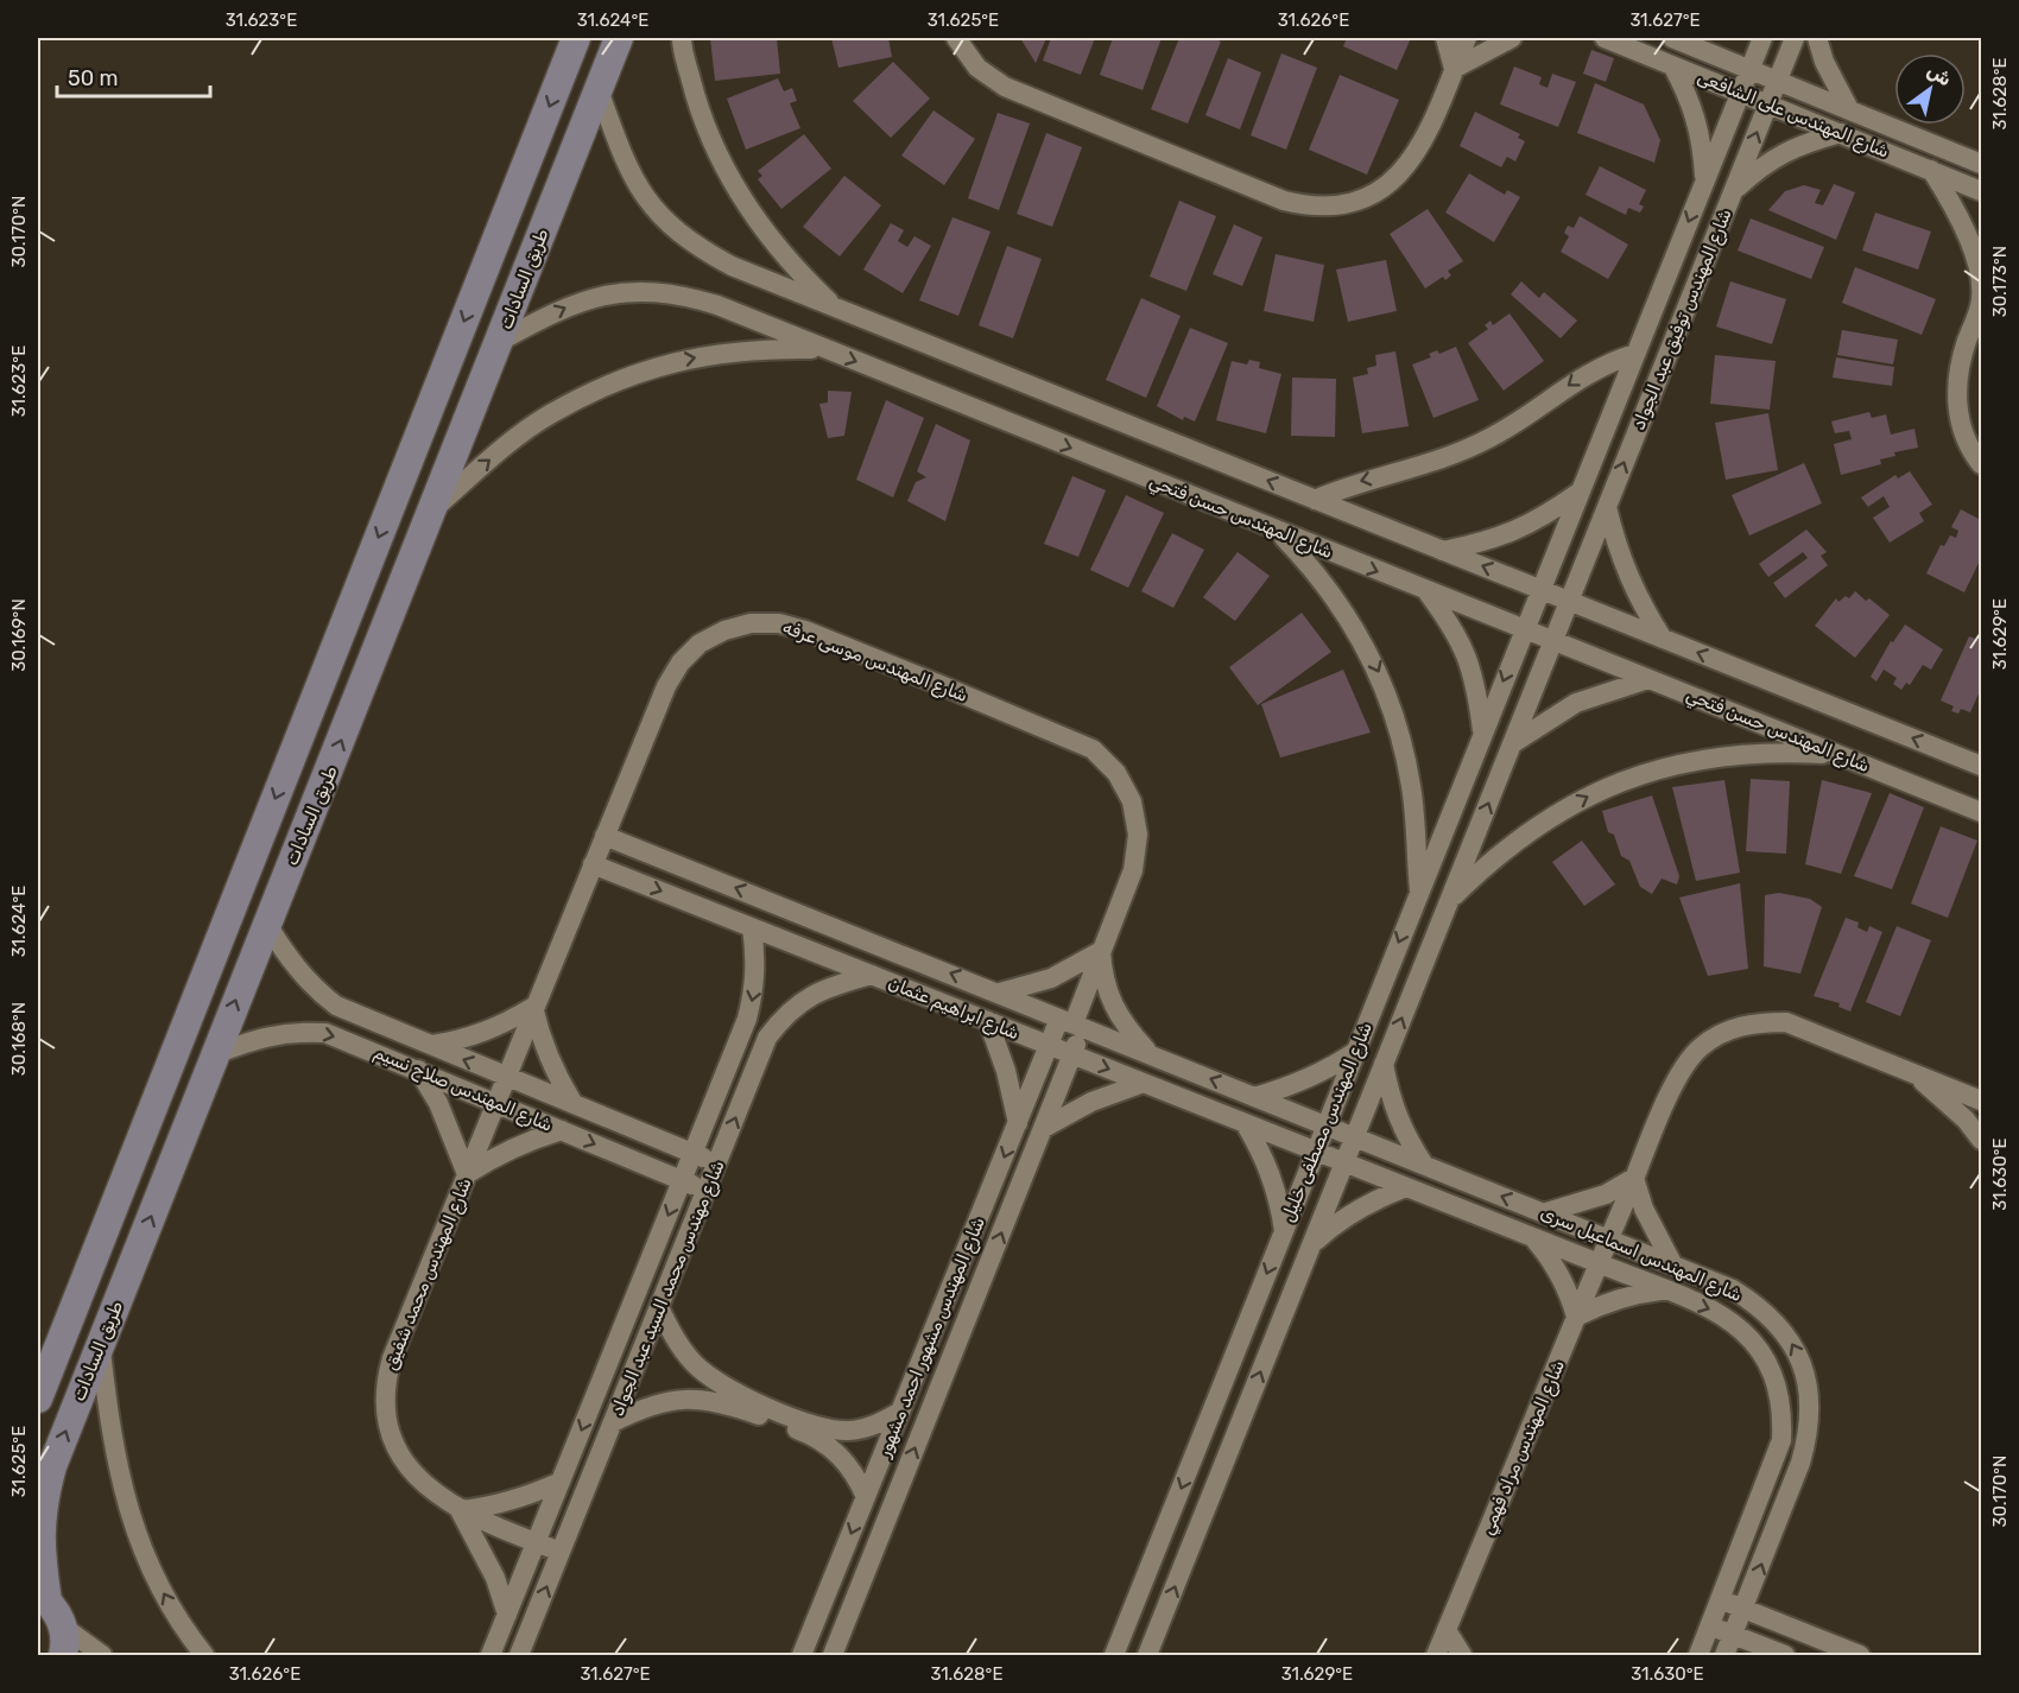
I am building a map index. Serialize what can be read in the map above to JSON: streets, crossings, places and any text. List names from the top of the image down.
{
  "streets": {
    "main road": ["طريق السادات"],
    "street": [
      "شارع المهندس على الشافعى",
      "شارع المهندس توفيق عبد الجواد",
      "شارع المهندس حسن فتحي",
      "شارع المهندس موسى عرفه",
      "شارع ابراهيم عثمان",
      "شارع المهندس صلاح نسيم",
      "شارع المهندس مصطفى خليل",
      "شارع المهندس اسماعيل سرى",
      "شارع المهندس محمد شفيق",
      "شارع مهندس محمد السيد عبد الجواد",
      "شارع المهندس مشهور احمد مشهور",
      "شارع المهندس مراد فهمي"
    ]
  },
  "crossings": [
    ["شارع المهندس على الشافعى", "شارع المهندس توفيق عبد الجواد"],
    ["طريق السادات", "شارع المهندس حسن فتحي"],
    ["طريق السادات", "شارع المهندس صلاح نسيم"],
    ["شارع المهندس توفيق عبد الجواد", "شارع المهندس مصطفى خليل"],
    ["شارع المهندس حسن فتحي", "شارع المهندس مصطفى خليل"],
    ["شارع المهندس موسى عرفه", "شارع ابراهيم عثمان"],
    ["شارع المهندس موسى عرفه", "شارع المهندس صلاح نسيم"],
    ["شارع المهندس موسى عرفه", "شارع المهندس محمد شفيق"],
    ["شارع المهندس موسى عرفه", "شارع المهندس مشهور احمد مشهور"],
    ["شارع ابراهيم عثمان", "شارع المهندس مصطفى خليل"],
    ["شارع ابراهيم عثمان", "شارع المهندس اسماعيل سرى"],
    ["شارع ابراهيم عثمان", "شارع مهندس محمد السيد عبد الجواد"],
    ["شارع ابراهيم عثمان", "شارع المهندس مشهور احمد مشهور"],
    ["شارع المهندس صلاح نسيم", "شارع المهندس محمد شفيق"],
    ["شارع المهندس صلاح نسيم", "شارع مهندس محمد السيد عبد الجواد"],
    ["شارع المهندس مصطفى خليل", "شارع المهندس اسماعيل سرى"],
    ["شارع المهندس اسماعيل سرى", "شارع المهندس مراد فهمي"],
    ["شارع المهندس محمد شفيق", "شارع مهندس محمد السيد عبد الجواد"]
  ],
  "scale_bar": "50 m",
  "north": "top right",
  "coordinates": [
    "31.623°E",
    "31.624°E",
    "31.625°E",
    "31.626°E",
    "31.627°E",
    "31.628°E",
    "30.170°N",
    "30.173°N",
    "31.629°E",
    "30.169°N",
    "30.168°N",
    "31.630°E"
  ]
}
